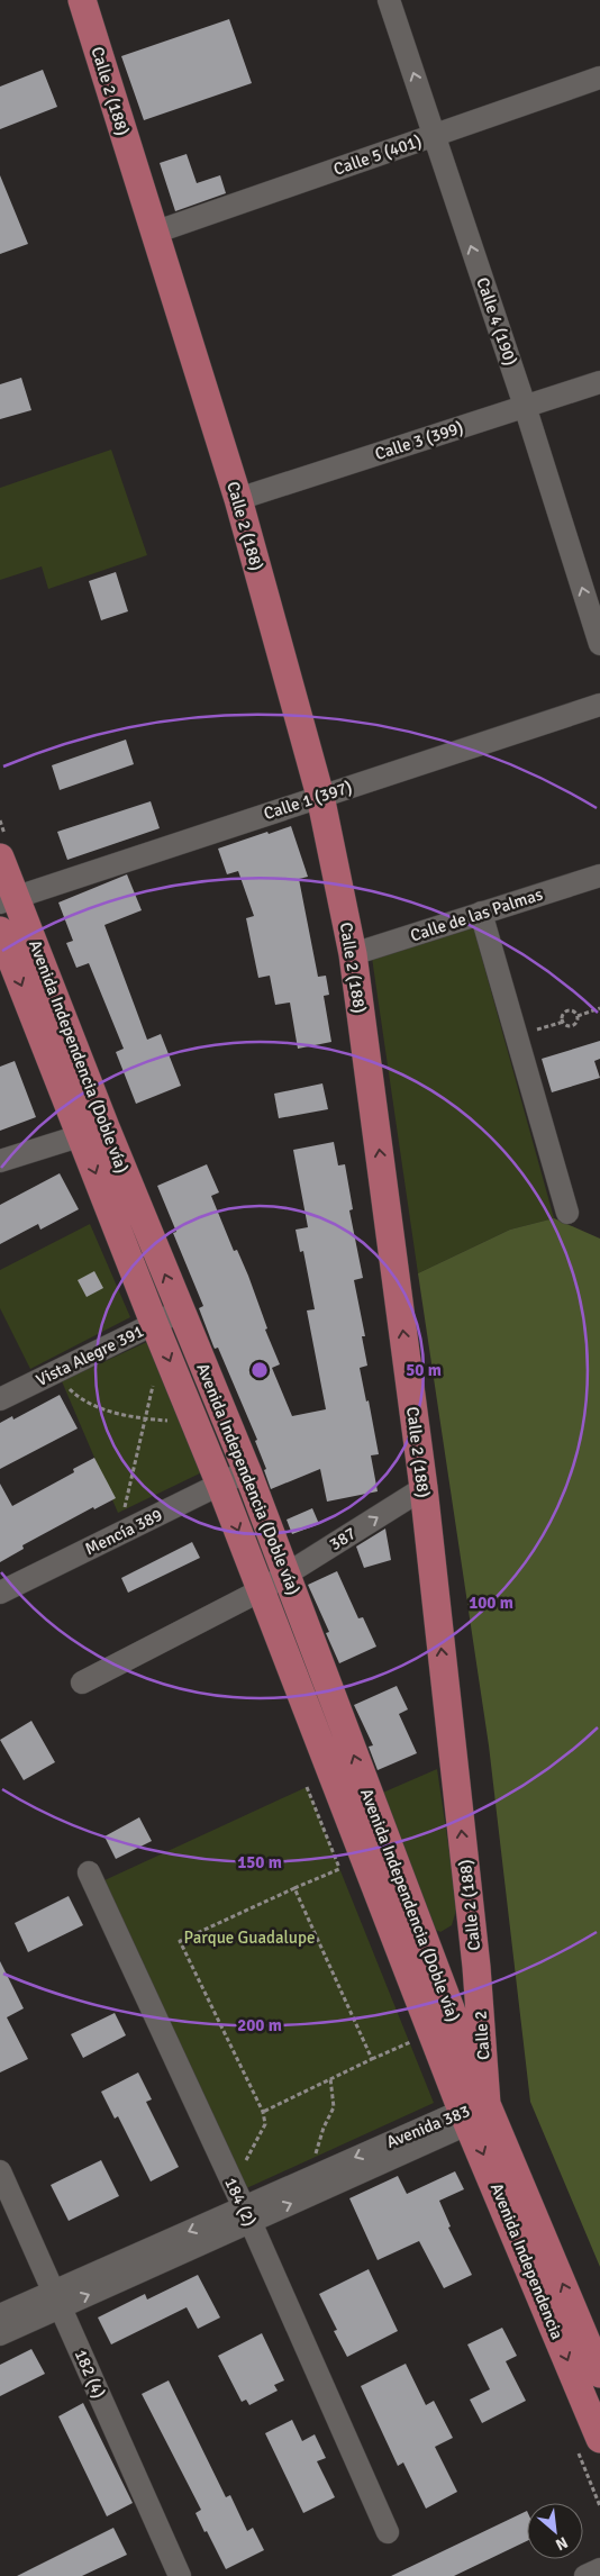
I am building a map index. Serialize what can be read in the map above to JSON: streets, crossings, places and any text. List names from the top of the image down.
{
  "streets": {
    "main road": [
      "Calle 2 (188)",
      "Avenida Independencia (Doble vía)",
      "Calle 2",
      "Avenida Independencia"
    ],
    "street": [
      "Calle 5 (401)",
      "Calle 4 (190)",
      "Calle 3 (399)",
      "Calle 1 (397)",
      "Calle de las Palmas",
      "Vista Alegre 391",
      "Mencía 389",
      "387",
      "Avenida 383",
      "184 (2)",
      "182 (4)"
    ]
  },
  "crossings": [
    ["Calle 2 (188)", "Calle 5 (401)"],
    ["Calle 2 (188)", "Calle 3 (399)"],
    ["Calle 2 (188)", "Calle 1 (397)"],
    ["Calle 2 (188)", "Calle de las Palmas"],
    ["Calle 2 (188)", "387"],
    ["Calle 2 (188)", "Calle 2"],
    ["Calle 5 (401)", "Calle 4 (190)"],
    ["Calle 4 (190)", "Calle 3 (399)"],
    ["Calle 1 (397)", "Avenida Independencia (Doble vía)"],
    ["Avenida Independencia (Doble vía)", "Vista Alegre 391"],
    ["Avenida Independencia (Doble vía)", "Mencía 389"],
    ["Avenida Independencia (Doble vía)", "387"],
    ["Avenida Independencia (Doble vía)", "Calle 2"],
    ["Avenida Independencia (Doble vía)", "Avenida 383"],
    ["Avenida Independencia (Doble vía)", "Avenida Independencia"],
    ["Calle 2", "Avenida 383"],
    ["Calle 2", "Avenida Independencia"],
    ["Avenida 383", "184 (2)"],
    ["Avenida 383", "Avenida Independencia"],
    ["Avenida 383", "182 (4)"]
  ],
  "one_way": ["Calle 2 (188)", "Calle 4 (190)", "387"],
  "parks": ["Parque Guadalupe"],
  "north": "bottom right",
  "rings": [
    "50 m",
    "100 m",
    "150 m",
    "200 m"
  ]
}
